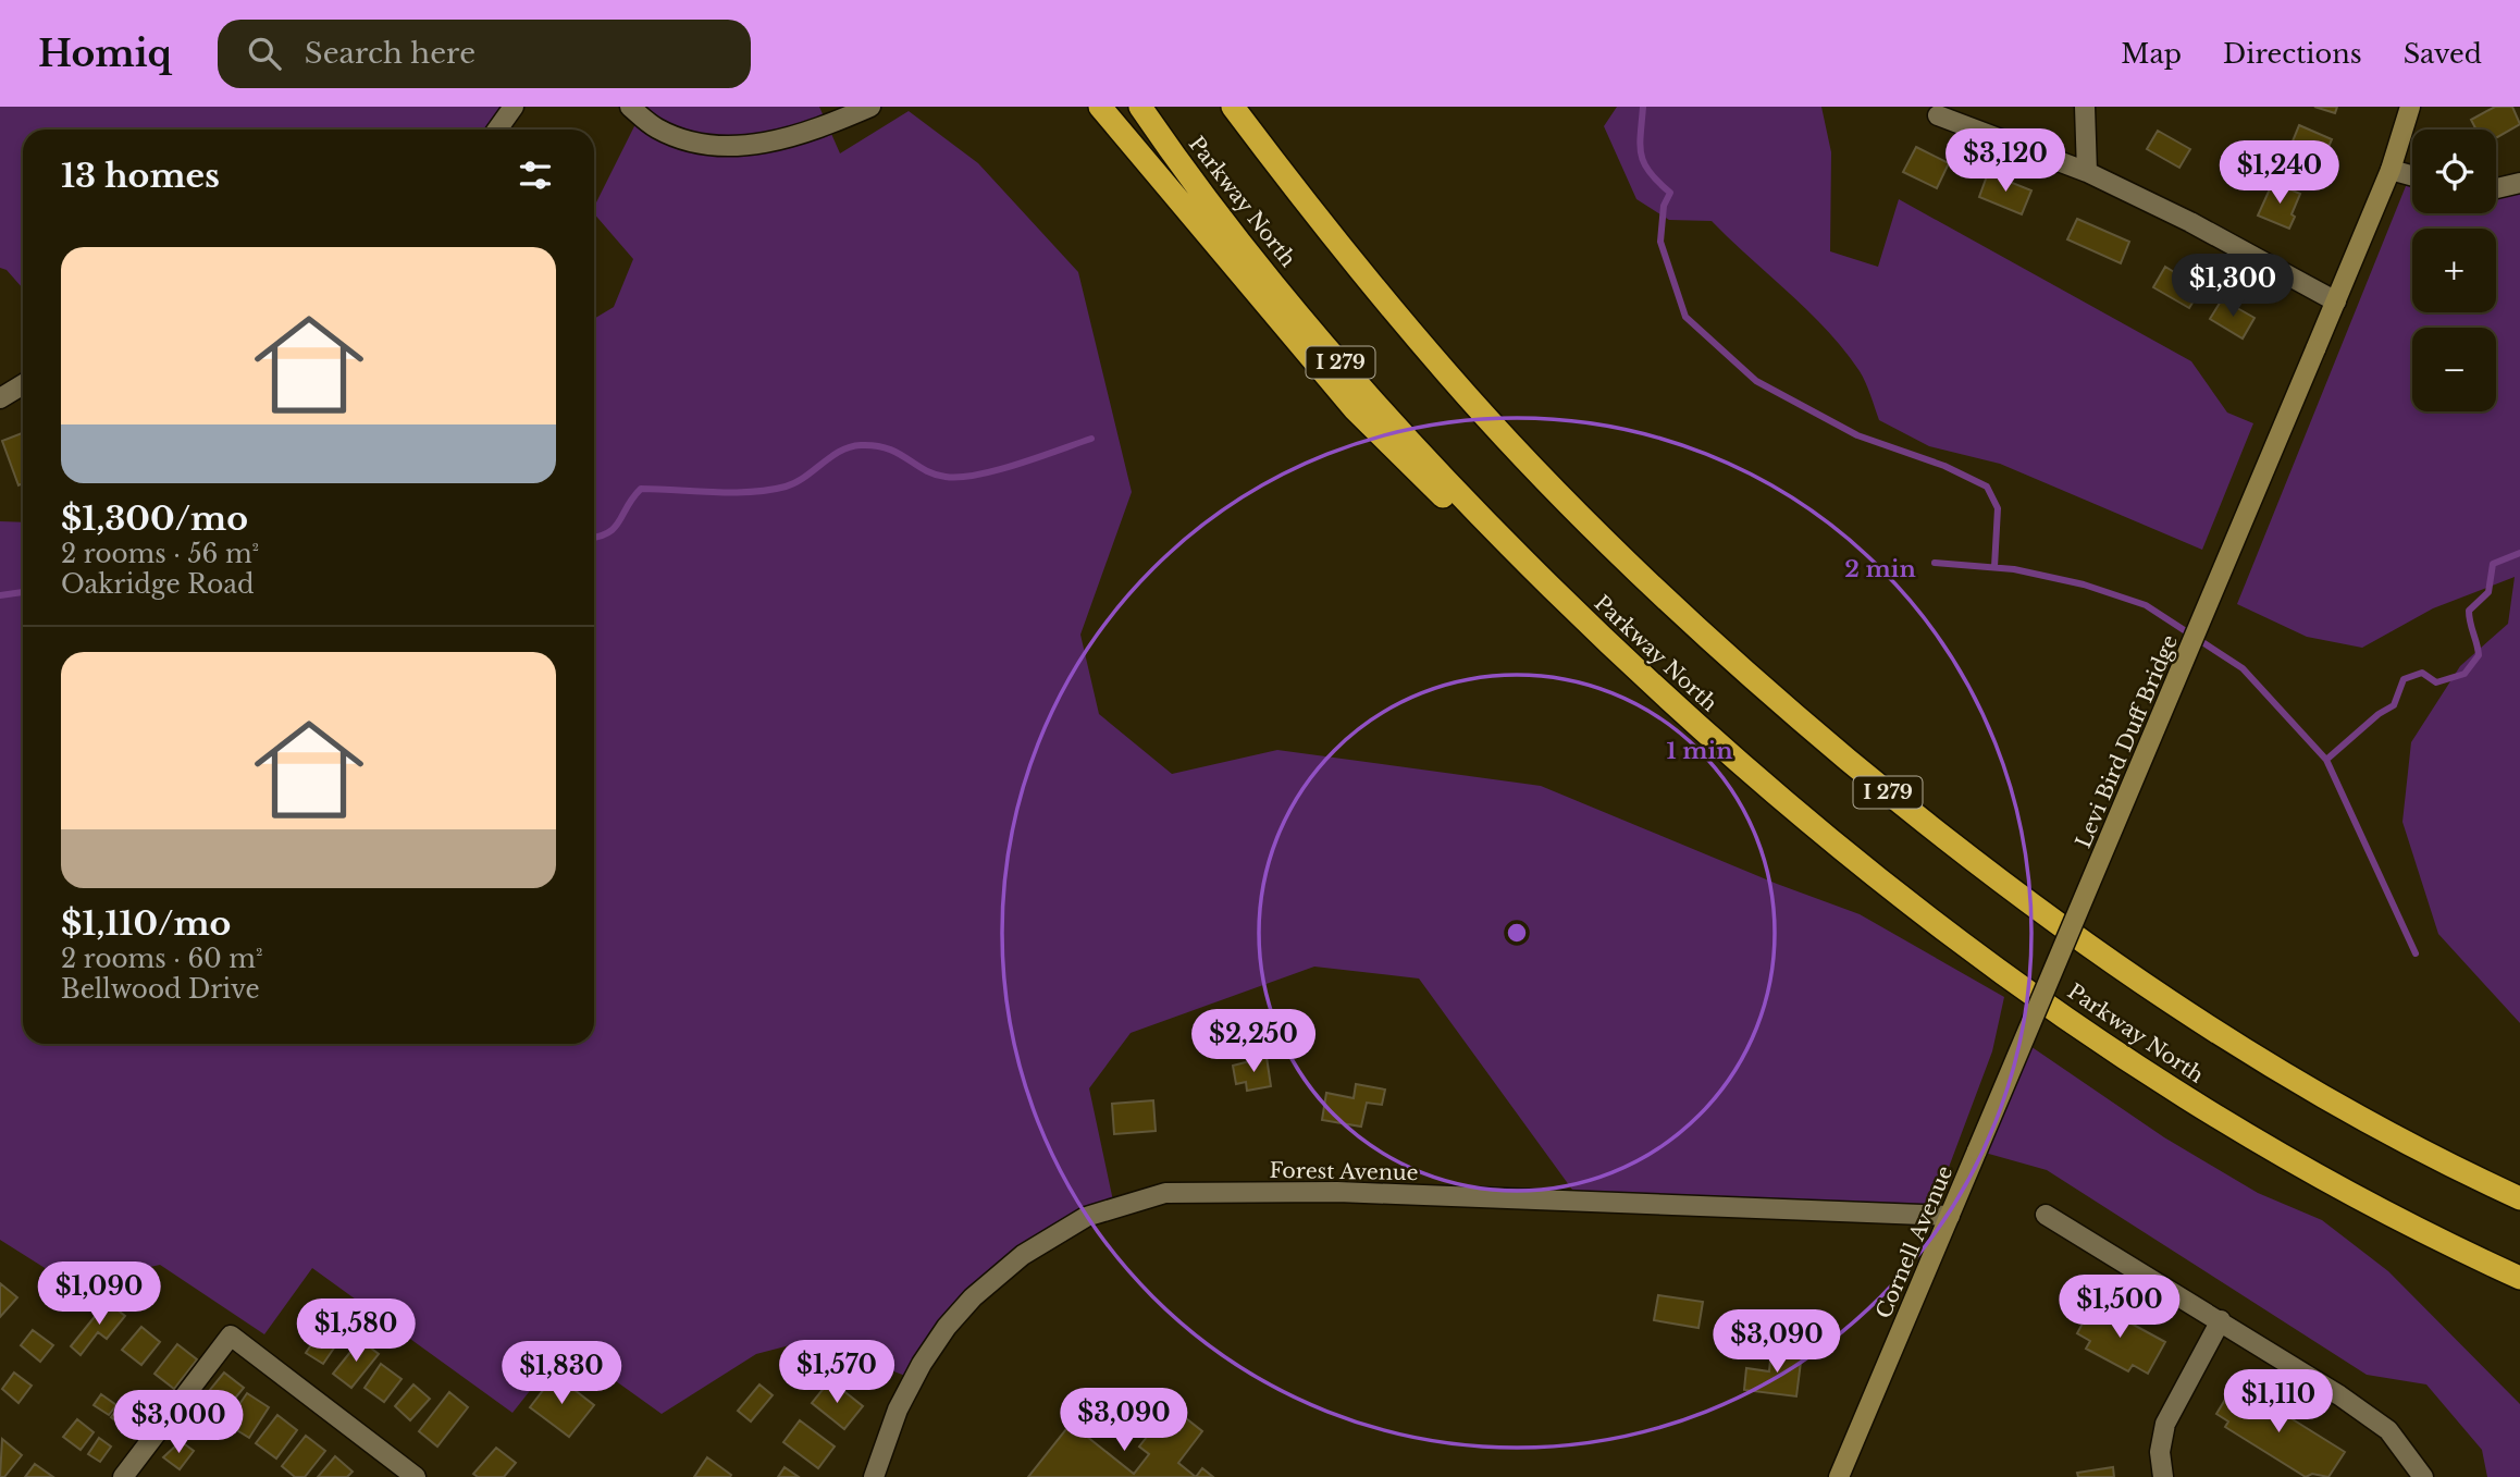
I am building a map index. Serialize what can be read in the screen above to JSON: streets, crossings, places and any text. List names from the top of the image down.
{
  "streets": {
    "highway": ["Parkway North", "I 279"],
    "street": ["Levi Bird Duff Bridge", "Forest Avenue", "Cornell Avenue"]
  },
  "crossings": [
    ["Levi Bird Duff Bridge", "Cornell Avenue"],
    ["Forest Avenue", "Cornell Avenue"]
  ],
  "page": {
    "header": "Homiq",
    "search": "Search here",
    "nav": ["Map", "Directions", "Saved"],
    "price": [
      "$3,120",
      "$1,240",
      "$1,300",
      "$2,250",
      "$1,090",
      "$1,500",
      "$1,580",
      "$3,090",
      "$1,570",
      "$1,830",
      "$1,110",
      "$3,090",
      "$3,000"
    ],
    "map_buttons": ["+", "−"],
    "heading": "13 homes",
    "list": [
      {
        "name": "$1,300/mo",
        "note": "2 rooms · 56 m² · Oakridge Road"
      },
      {
        "name": "$1,110/mo",
        "note": "2 rooms · 60 m² · Bellwood Drive"
      }
    ]
  },
  "rings": ["2 min", "1 min"]
}
